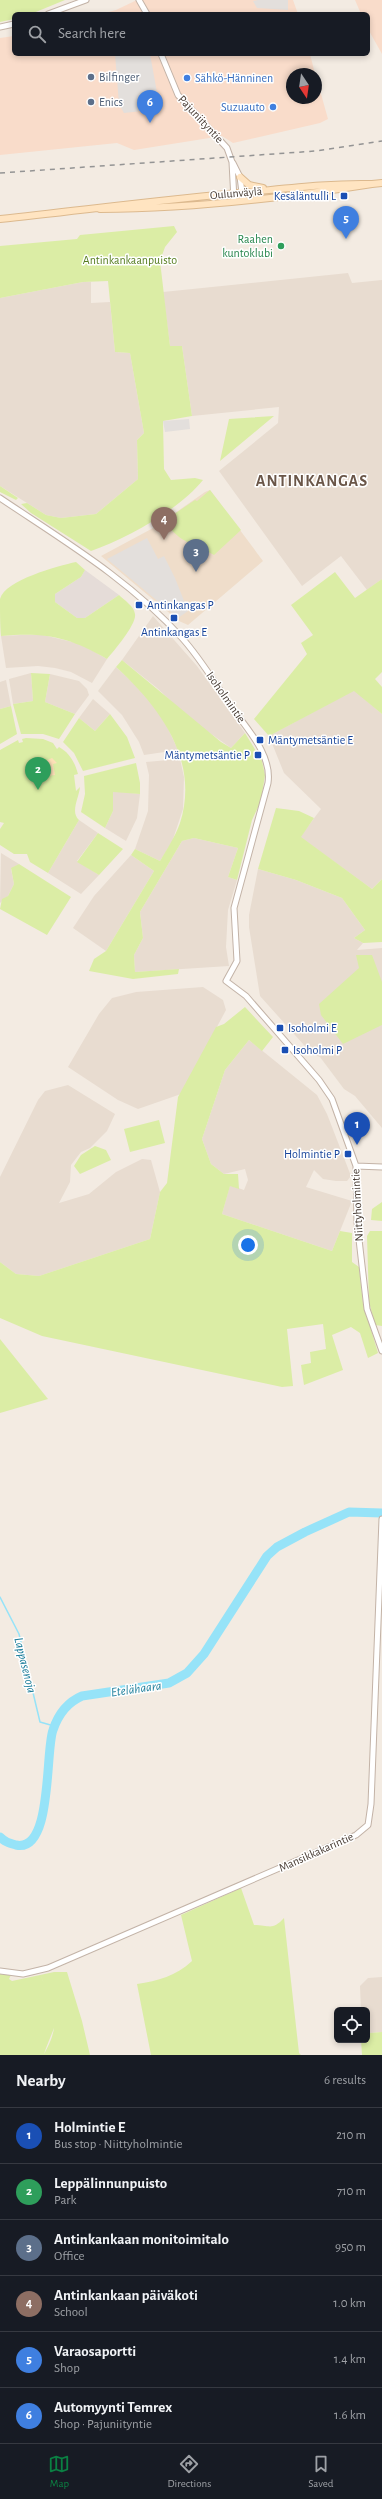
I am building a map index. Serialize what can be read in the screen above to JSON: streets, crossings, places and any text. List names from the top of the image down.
{
  "streets": {
    "main road": ["Oulunväylä"],
    "street": [
      "Pajuniityntie",
      "Isoholmintie",
      "Niittyholmintie",
      "Mansikkakarintie"
    ]
  },
  "crossings": [
    ["Pajuniityntie", "Oulunväylä"],
    ["Isoholmintie", "Niittyholmintie"]
  ],
  "districts": ["ANTINKANGAS"],
  "water": ["Lappasenoja", "Etelähaara"],
  "parks": ["Antinkankaanpuisto"],
  "places": {
    "other": [
      "Bilfinger",
      "Sähkö-Hänninen",
      "Enics",
      "Suzuauto",
      "Raahen kuntoklubi"
    ],
    "transit": [
      "Kesäläntulli L",
      "Antinkangas P",
      "Antinkangas E",
      "Mäntymetsäntie E",
      "Mäntymetsäntie P",
      "Isoholmi E",
      "Isoholmi P",
      "Holmintie P"
    ]
  },
  "north": "bottom",
  "page": {
    "search": "Search here",
    "pins": [
      "6",
      "5",
      "4",
      "3",
      "2",
      "1"
    ],
    "heading": ["Nearby", "6 results"],
    "list": [
      {
        "mark": "1",
        "name": "Holmintie E",
        "note": "Bus stop · Niittyholmintie",
        "value": "210 m"
      },
      {
        "mark": "2",
        "name": "Leppälinnunpuisto",
        "note": "Park",
        "value": "710 m"
      },
      {
        "mark": "3",
        "name": "Antinkankaan monitoimitalo",
        "note": "Office",
        "value": "950 m"
      },
      {
        "mark": "4",
        "name": "Antinkankaan päiväkoti",
        "note": "School",
        "value": "1.0 km"
      },
      {
        "mark": "5",
        "name": "Varaosaportti",
        "note": "Shop",
        "value": "1.4 km"
      },
      {
        "mark": "6",
        "name": "Automyynti Temrex",
        "note": "Shop · Pajuniityntie",
        "value": "1.6 km"
      }
    ],
    "nav": ["Map", "Directions", "Saved"]
  }
}
